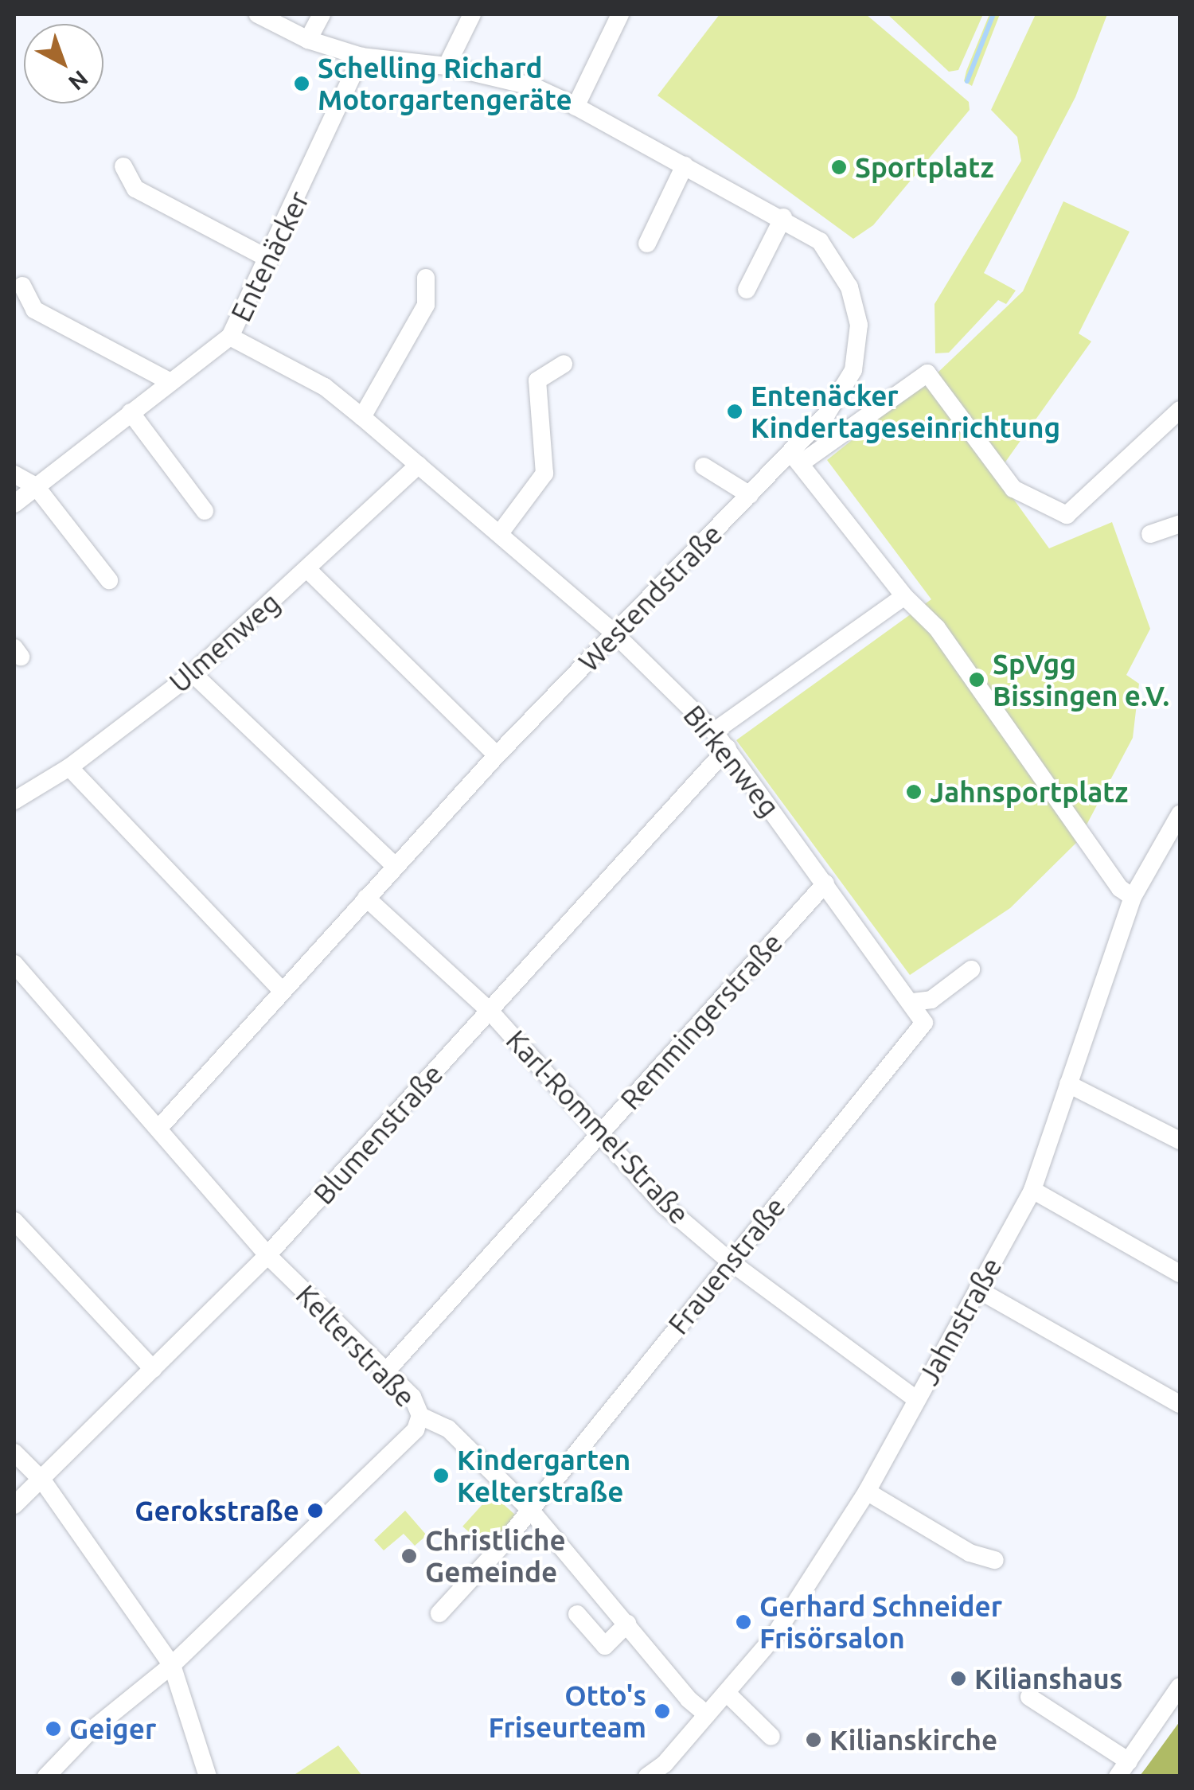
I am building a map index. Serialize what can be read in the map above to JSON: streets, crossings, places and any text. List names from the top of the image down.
{
  "streets": {
    "street": [
      "Entenäcker",
      "Westendstraße",
      "Ulmenweg",
      "Birkenweg",
      "Remmingerstraße",
      "Karl-Rommel-Straße",
      "Blumenstraße",
      "Frauenstraße",
      "Jahnstraße",
      "Kelterstraße"
    ]
  },
  "crossings": [
    ["Entenäcker", "Westendstraße"],
    ["Entenäcker", "Birkenweg"],
    ["Westendstraße", "Birkenweg"],
    ["Westendstraße", "Karl-Rommel-Straße"],
    ["Westendstraße", "Kelterstraße"],
    ["Ulmenweg", "Birkenweg"],
    ["Birkenweg", "Remmingerstraße"],
    ["Birkenweg", "Blumenstraße"],
    ["Birkenweg", "Frauenstraße"],
    ["Remmingerstraße", "Karl-Rommel-Straße"],
    ["Remmingerstraße", "Kelterstraße"],
    ["Karl-Rommel-Straße", "Blumenstraße"],
    ["Karl-Rommel-Straße", "Frauenstraße"],
    ["Karl-Rommel-Straße", "Jahnstraße"],
    ["Blumenstraße", "Kelterstraße"],
    ["Frauenstraße", "Kelterstraße"],
    ["Jahnstraße", "Kelterstraße"]
  ],
  "places": [
    "Schelling Richard Motorgartengeräte",
    "Sportplatz",
    "Entenäcker Kindertageseinrichtung",
    "SpVgg Bissingen e.V.",
    "Jahnsportplatz",
    "Kindergarten Kelterstraße",
    "Gerokstraße",
    "Christliche Gemeinde",
    "Gerhard Schneider Frisörsalon",
    "Kilianshaus",
    "Otto's Friseurteam",
    "Geiger",
    "Kilianskirche"
  ],
  "north": "bottom right"
}
